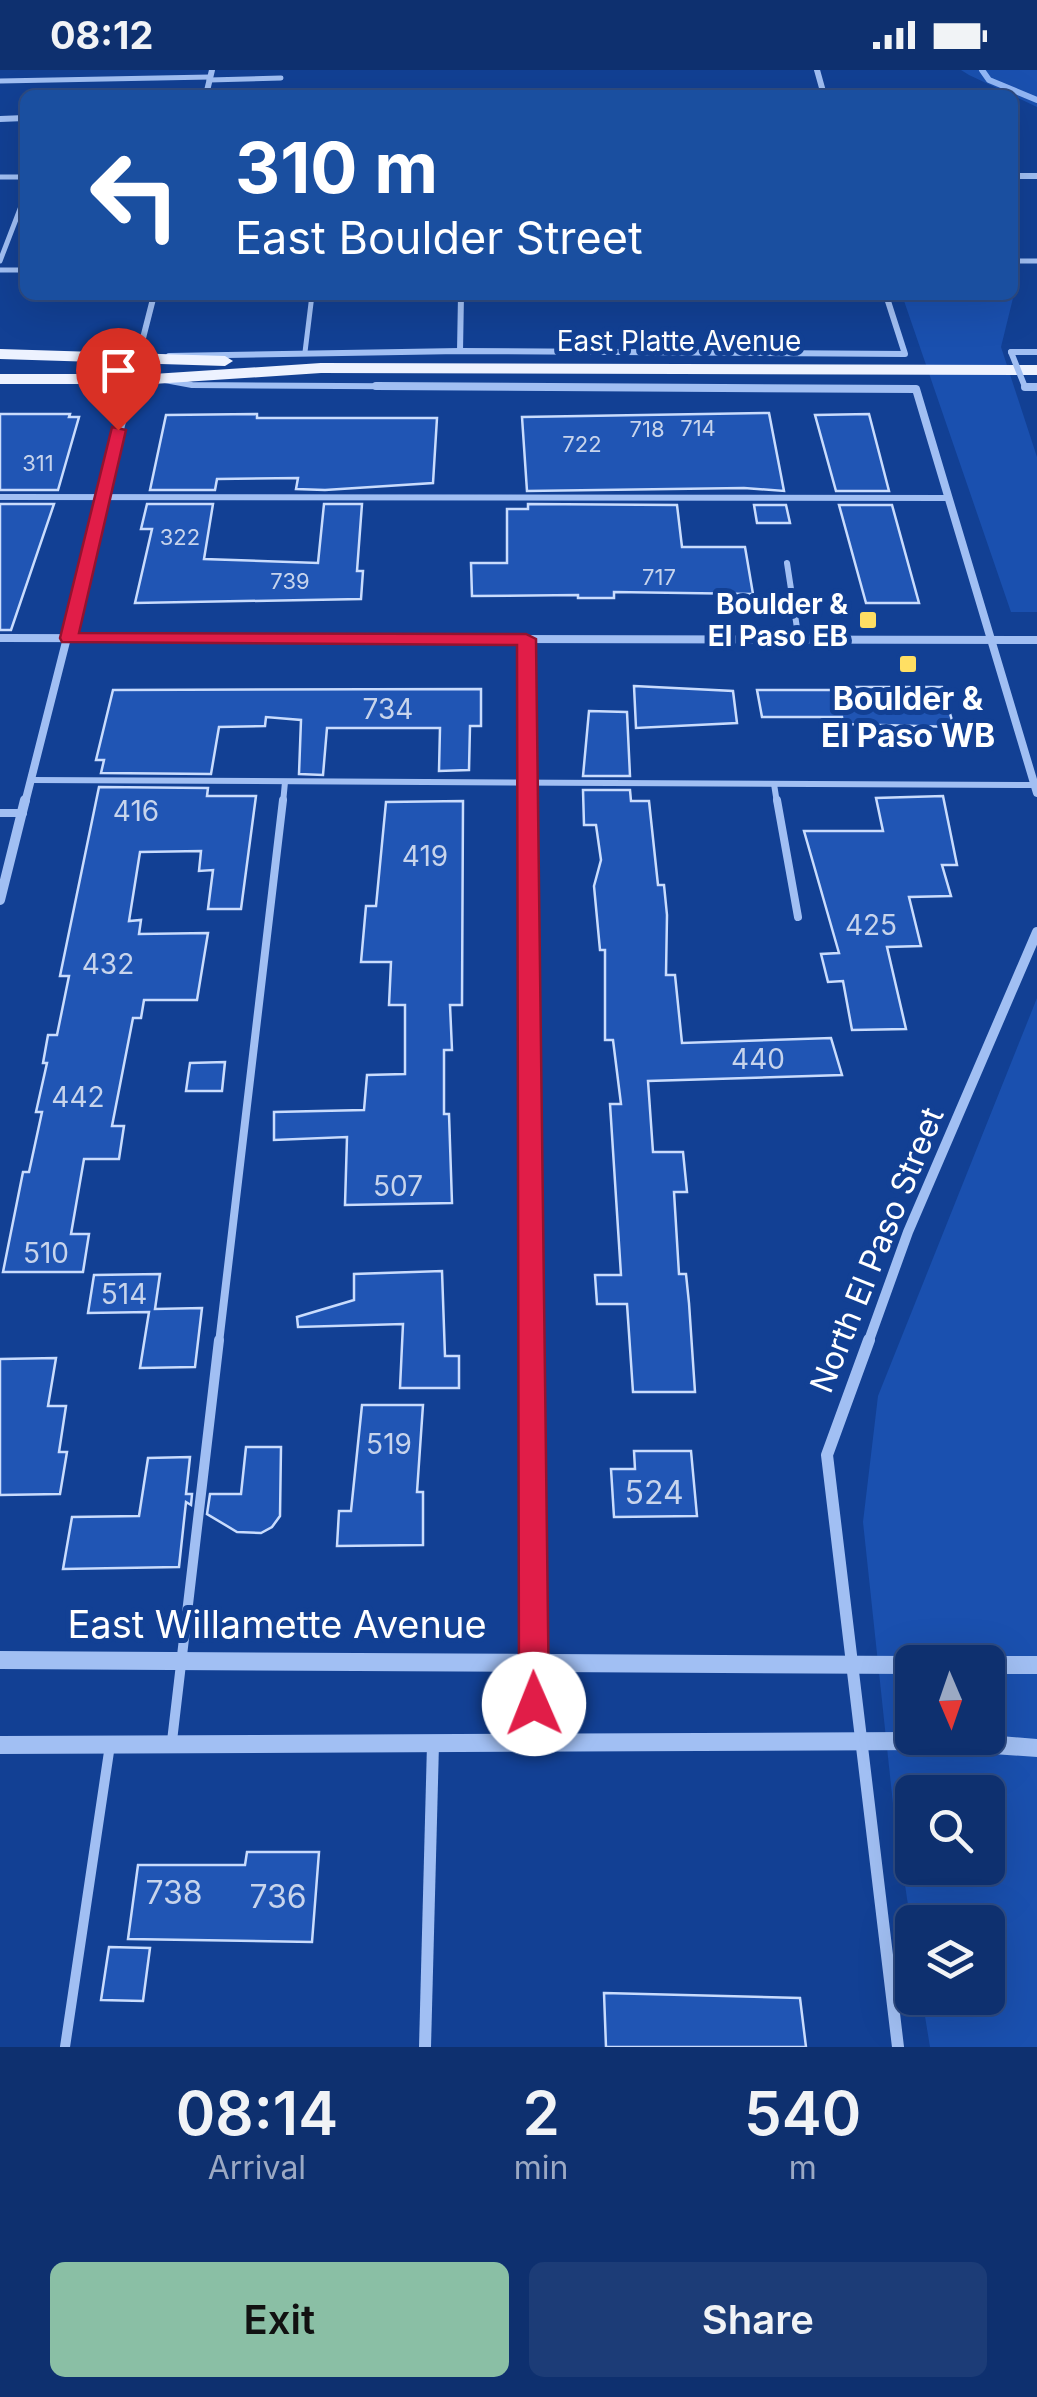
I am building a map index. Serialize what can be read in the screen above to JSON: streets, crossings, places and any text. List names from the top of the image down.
{
  "streets": {
    "main road": ["East Platte Avenue"],
    "street": ["North El Paso Street", "East Willamette Avenue"]
  },
  "crossings": [
    ["North El Paso Street", "East Willamette Avenue"]
  ],
  "places": {
    "transit": ["Boulder & El Paso EB", "Boulder & El Paso WB"]
  },
  "house_numbers": [
    "714",
    "718",
    "722",
    "311",
    "322",
    "717",
    "739",
    "734",
    "416",
    "419",
    "425",
    "432",
    "440",
    "442",
    "507",
    "510",
    "514",
    "519",
    "524",
    "738",
    "736"
  ],
  "north": "bottom",
  "page": {
    "status": "08:12",
    "turn": ["310 m", "East Boulder Street"],
    "eta": [
      "08:14",
      "Arrival",
      "2",
      "min",
      "540",
      "m"
    ],
    "buttons": ["Exit", "Share"]
  }
}
